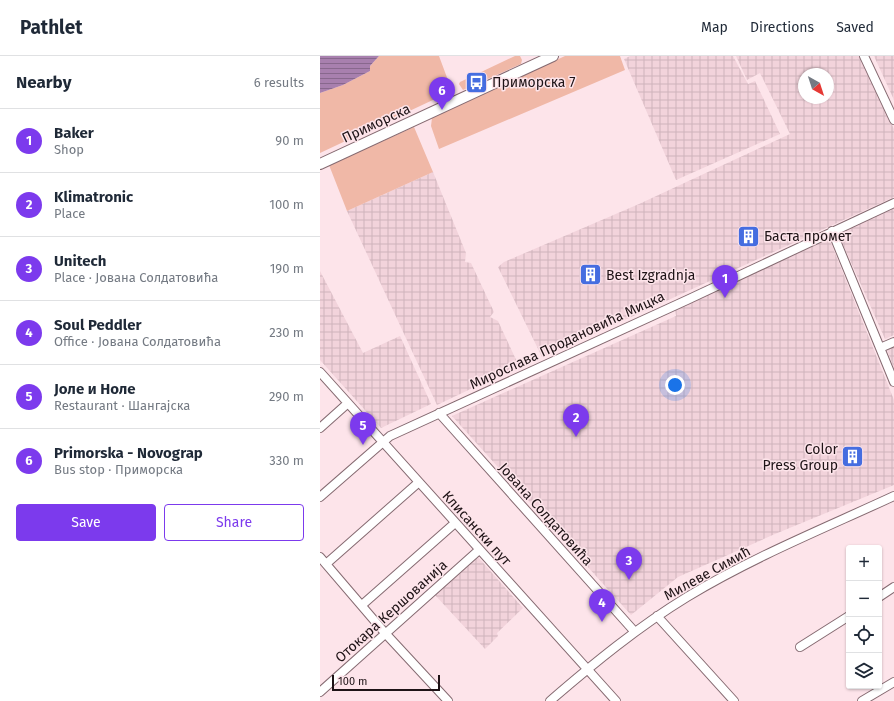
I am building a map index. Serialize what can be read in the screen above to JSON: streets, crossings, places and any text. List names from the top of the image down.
{
  "streets": {
    "street": [
      "Приморска",
      "Мирослава Продановића Мицка",
      "Јована Солдатовића",
      "Клисански пут",
      "Милеве Симић",
      "Отокара Кершованија"
    ]
  },
  "crossings": [
    ["Мирослава Продановића Мицка", "Јована Солдатовића"],
    ["Мирослава Продановића Мицка", "Клисански пут"],
    ["Јована Солдатовића", "Милеве Симић"],
    ["Клисански пут", "Милеве Симић"],
    ["Клисански пут", "Отокара Кершованија"]
  ],
  "places": {
    "bus stop": ["Приморска 7"],
    "building": ["Баста промет", "Best Izgradnja", "Color Press Group"]
  },
  "scale_bar": "100 m",
  "north": "bottom right",
  "page": {
    "header": "Pathlet",
    "nav": ["Map", "Directions", "Saved"],
    "heading": ["Nearby", "6 results"],
    "pins": [
      "6",
      "1",
      "2",
      "5",
      "3",
      "4"
    ],
    "list": [
      {
        "mark": "1",
        "name": "Baker",
        "note": "Shop",
        "value": "90 m"
      },
      {
        "mark": "2",
        "name": "Klimatronic",
        "note": "Place",
        "value": "100 m"
      },
      {
        "mark": "3",
        "name": "Unitech",
        "note": "Place · Јована Солдатовића",
        "value": "190 m"
      },
      {
        "mark": "4",
        "name": "Soul Peddler",
        "note": "Office · Јована Солдатовића",
        "value": "230 m"
      },
      {
        "mark": "5",
        "name": "Јоле и Ноле",
        "note": "Restaurant · Шангајска",
        "value": "290 m"
      },
      {
        "mark": "6",
        "name": "Primorska - Novograp",
        "note": "Bus stop · Приморска",
        "value": "330 m"
      }
    ],
    "buttons": ["Save", "Share"],
    "map_buttons": ["+", "−"],
    "scale": "100 m"
  }
}
